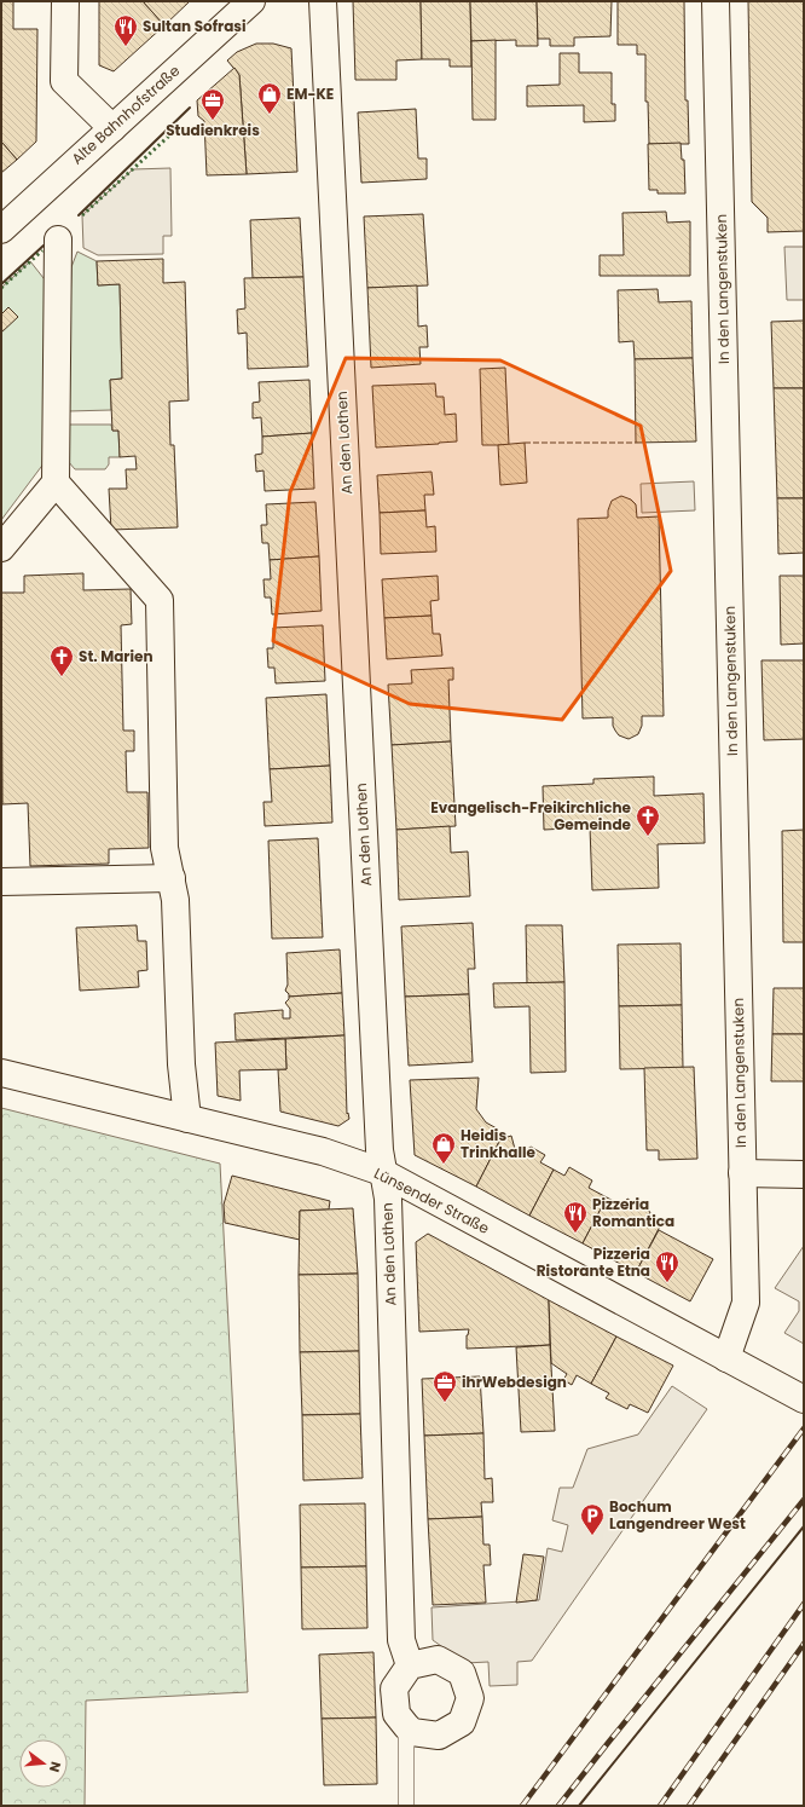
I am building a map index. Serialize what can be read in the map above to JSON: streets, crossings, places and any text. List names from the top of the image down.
{
  "streets": {
    "street": [
      "Alte Bahnhofstraße",
      "In den Langenstuken",
      "An den Lothen",
      "Lünsender Straße"
    ]
  },
  "crossings": [
    ["In den Langenstuken", "Lünsender Straße"],
    ["An den Lothen", "Lünsender Straße"]
  ],
  "places": {
    "restaurant": ["Sultan Sofrasi", "Pizzeria Romantica", "Pizzeria Ristorante Etna"],
    "shop": ["EM-KE", "Heidis Trinkhalle"],
    "office": ["Studienkreis", "ihrWebdesign"],
    "church": ["St. Marien", "Evangelisch-Freikirchliche Gemeinde"],
    "parking": ["Bochum Langendreer West"]
  },
  "north": "right"
}
